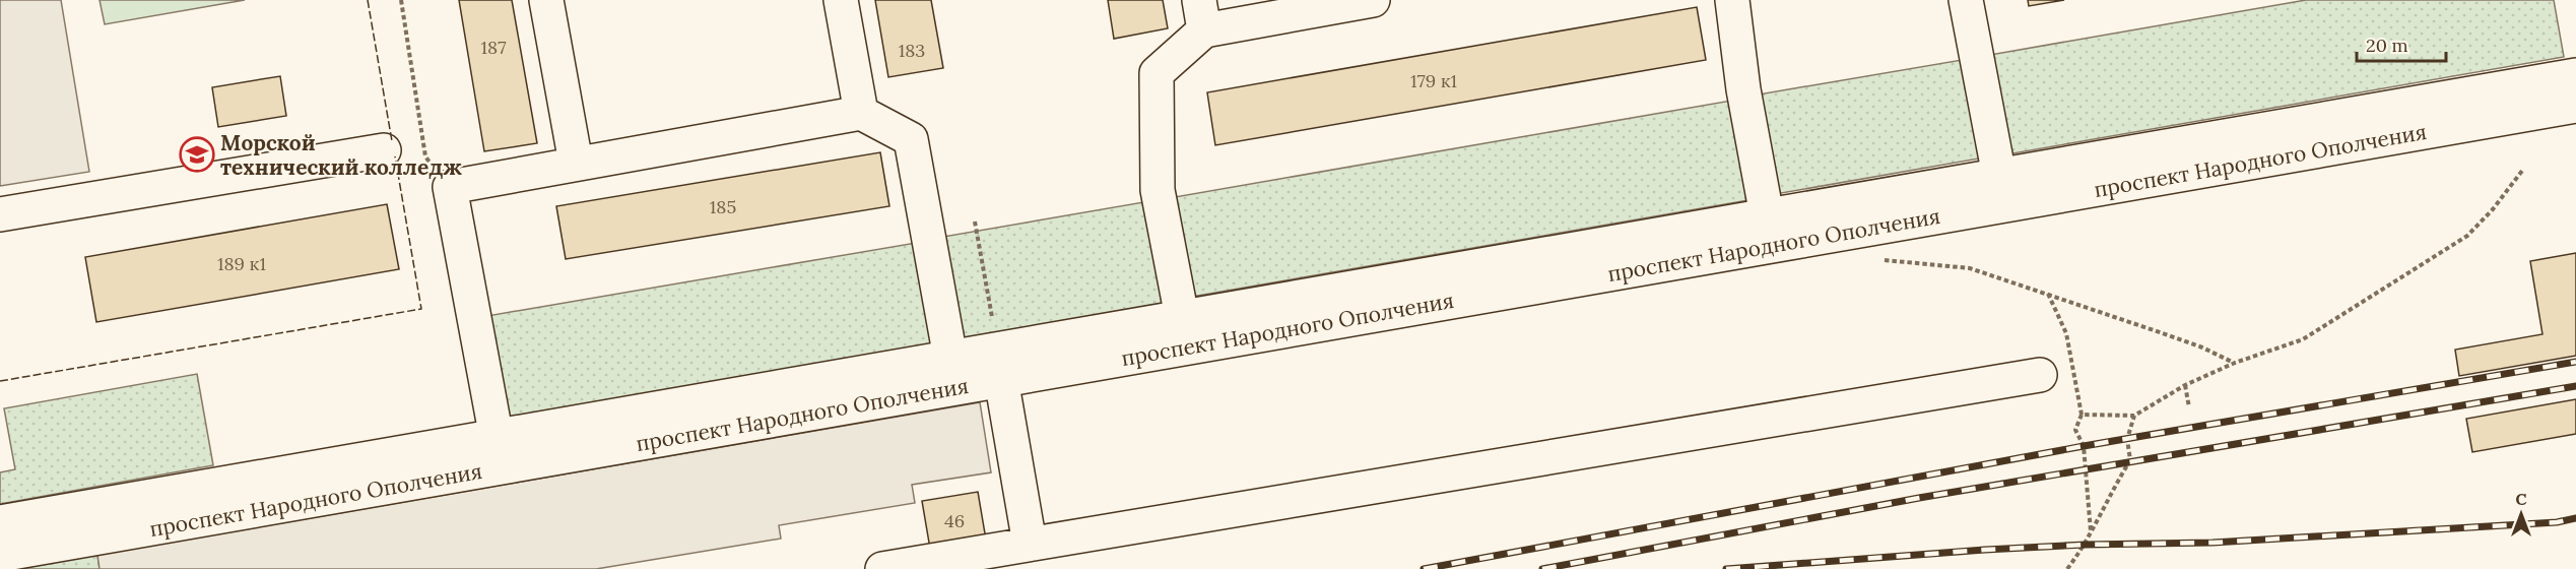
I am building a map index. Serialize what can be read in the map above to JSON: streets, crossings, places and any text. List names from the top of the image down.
{
  "streets": {
    "main road": ["проспект Народного Ополчения"]
  },
  "places": {
    "school or university": ["Морской технический колледж"]
  },
  "house_numbers": [
    "187",
    "183",
    "179 к1",
    "185",
    "189 к1",
    "46"
  ],
  "scale_bar": "20 m",
  "north": "top"
}
